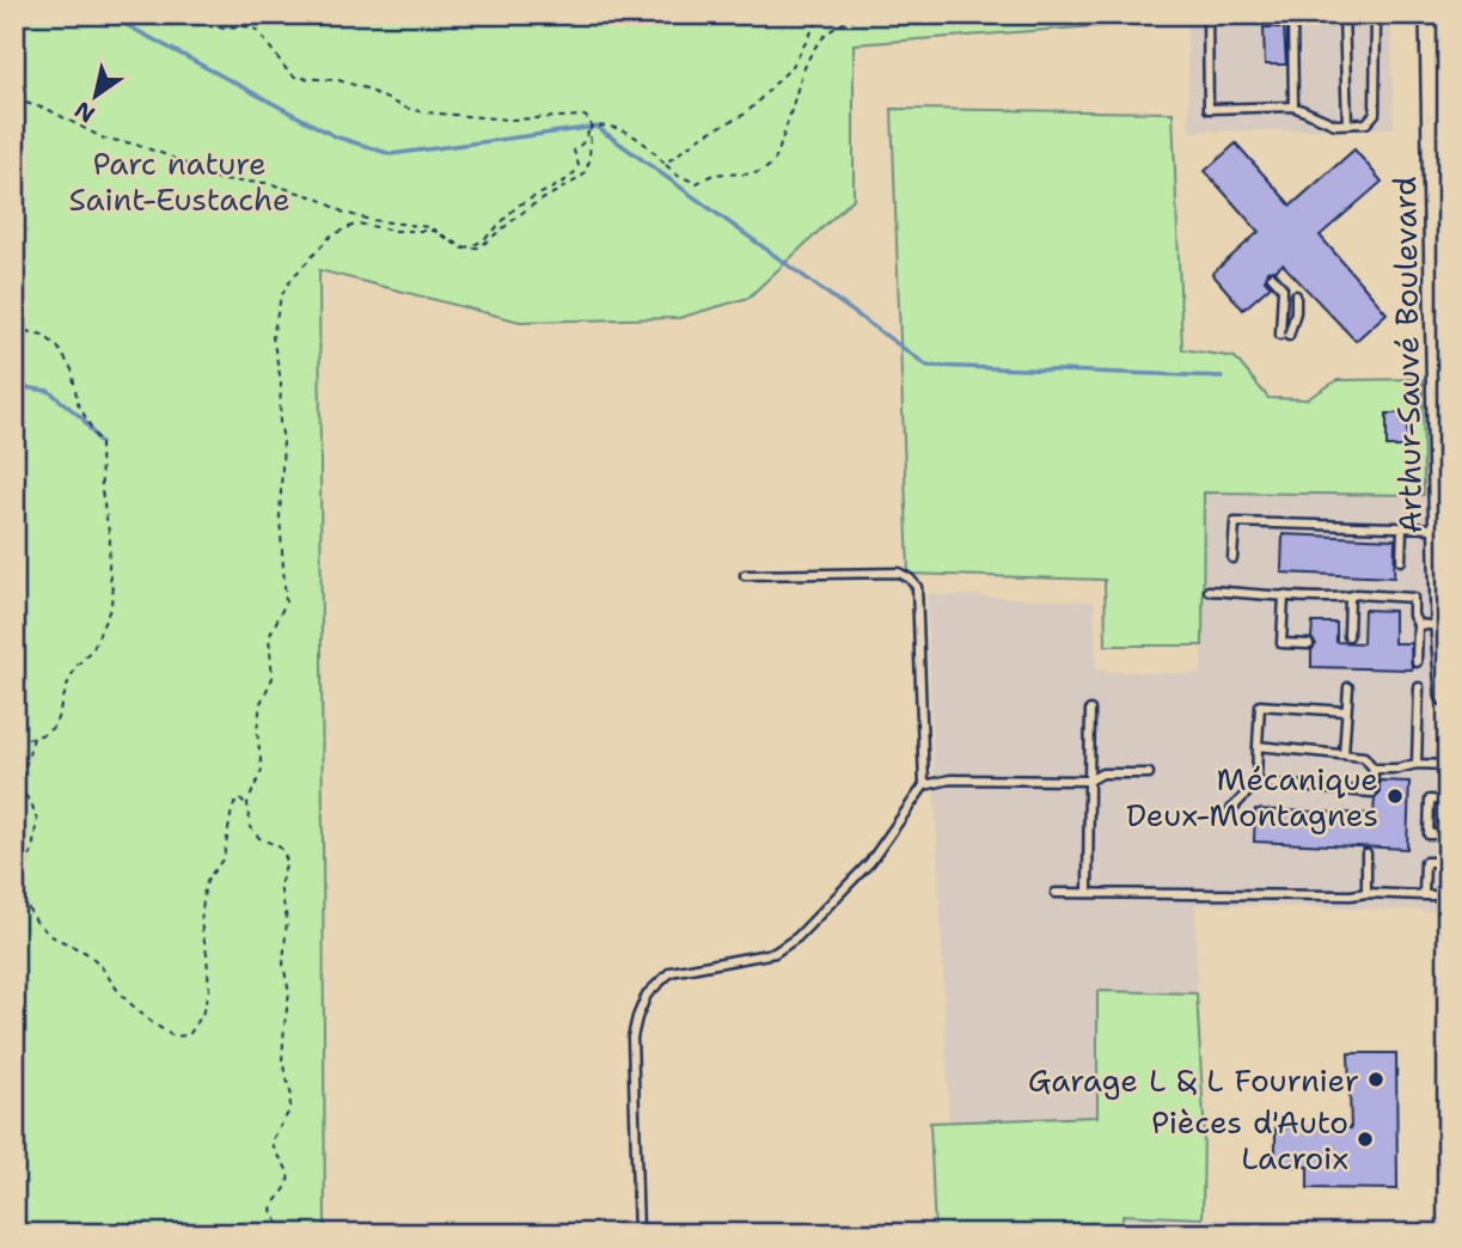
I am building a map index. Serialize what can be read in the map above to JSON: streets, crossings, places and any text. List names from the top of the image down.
{
  "streets": {
    "main road": ["Arthur-Sauvé Boulevard"]
  },
  "parks": ["Parc nature Saint-Eustache"],
  "places": ["Mécanique Deux-Montagnes", "Garage L & L Fournier", "Pièces d'Auto Lacroix"],
  "north": "bottom left"
}
